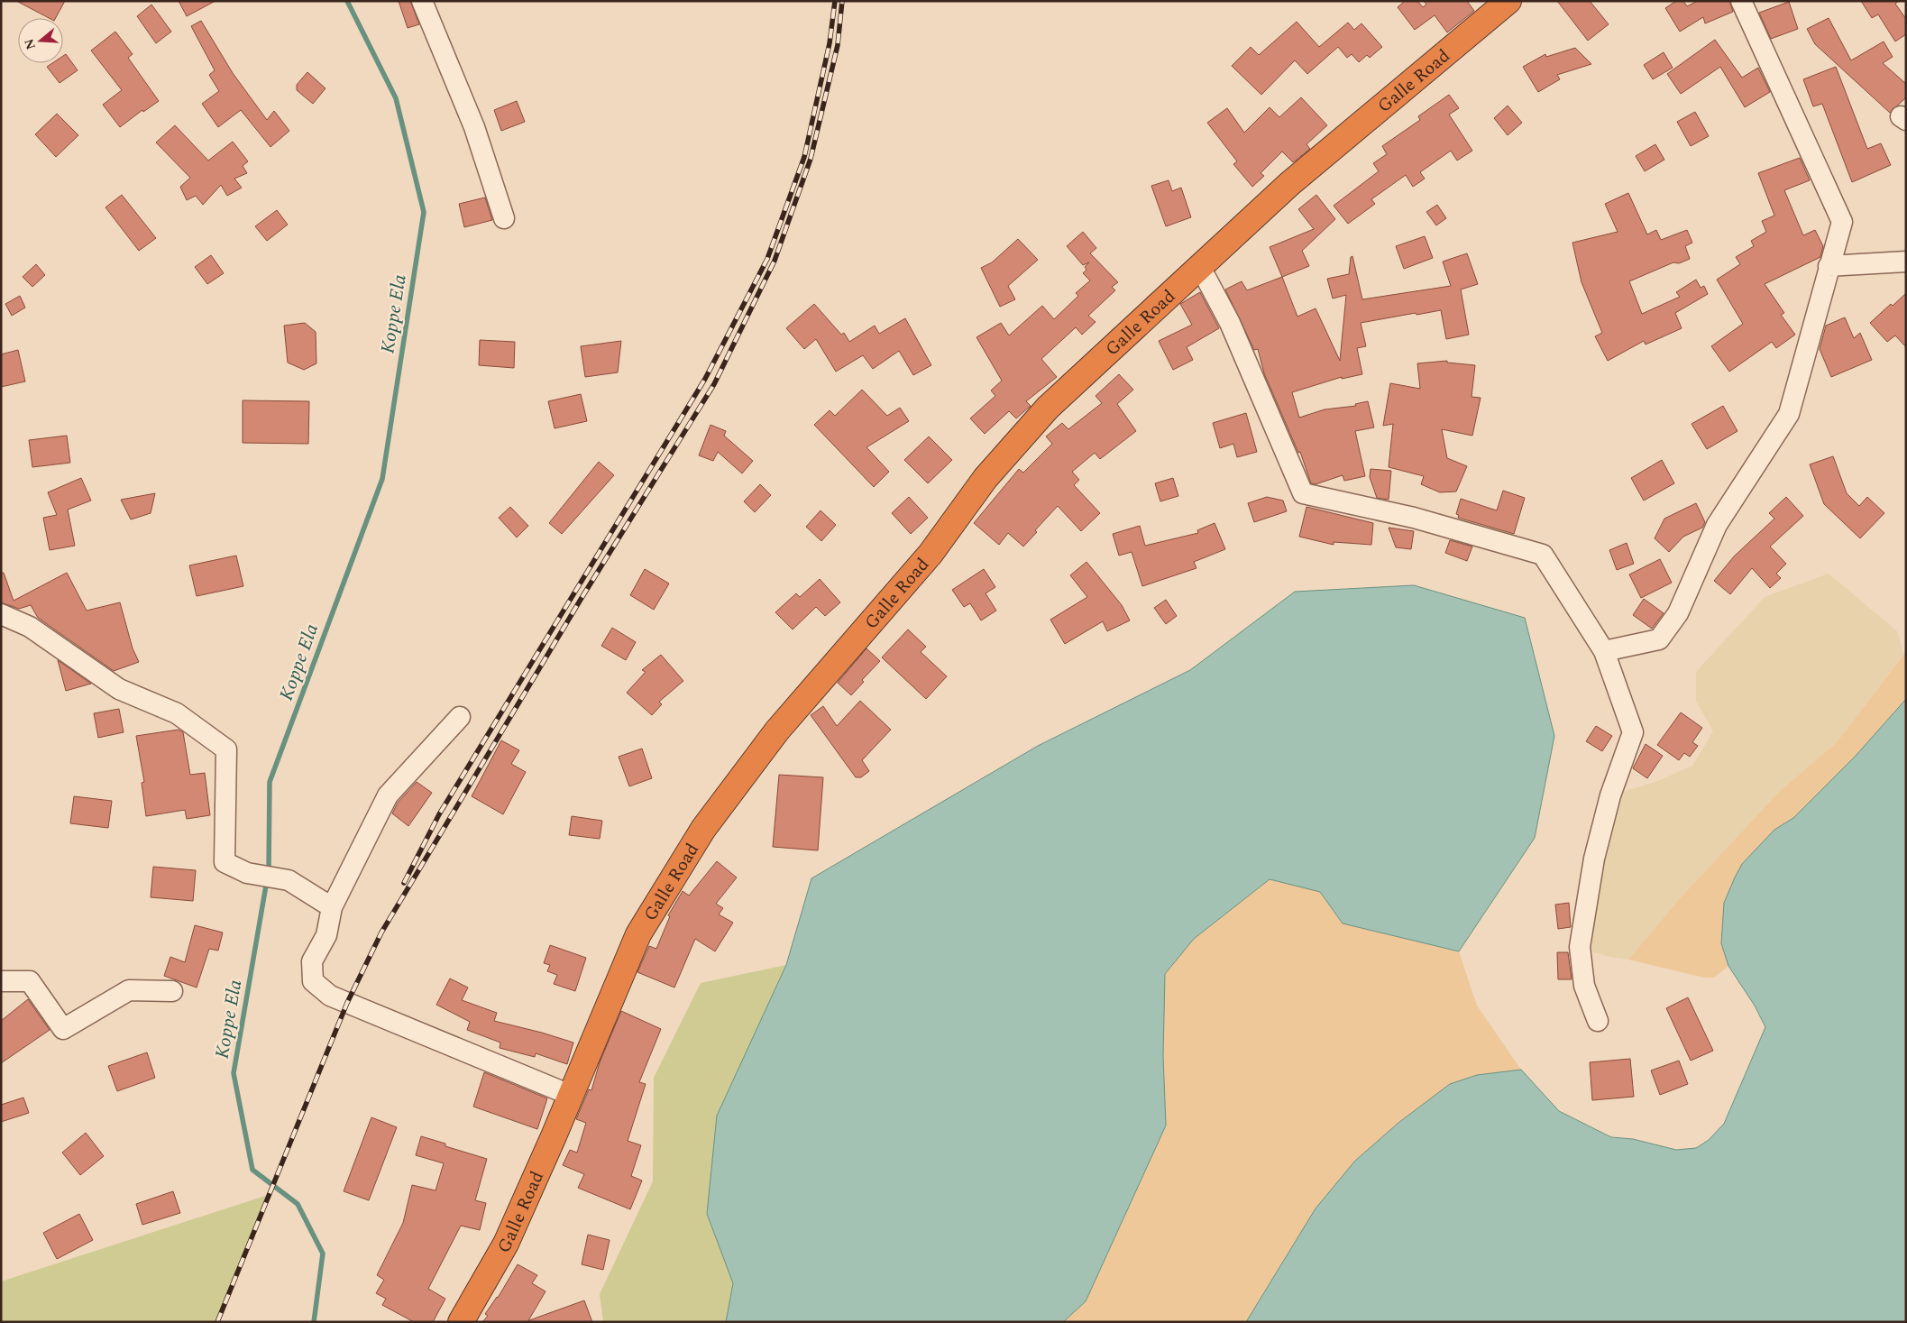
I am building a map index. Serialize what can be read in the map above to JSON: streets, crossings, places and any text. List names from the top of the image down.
{
  "streets": {
    "highway": ["Galle Road"]
  },
  "water": ["Koppe Ela"],
  "north": "left"
}
